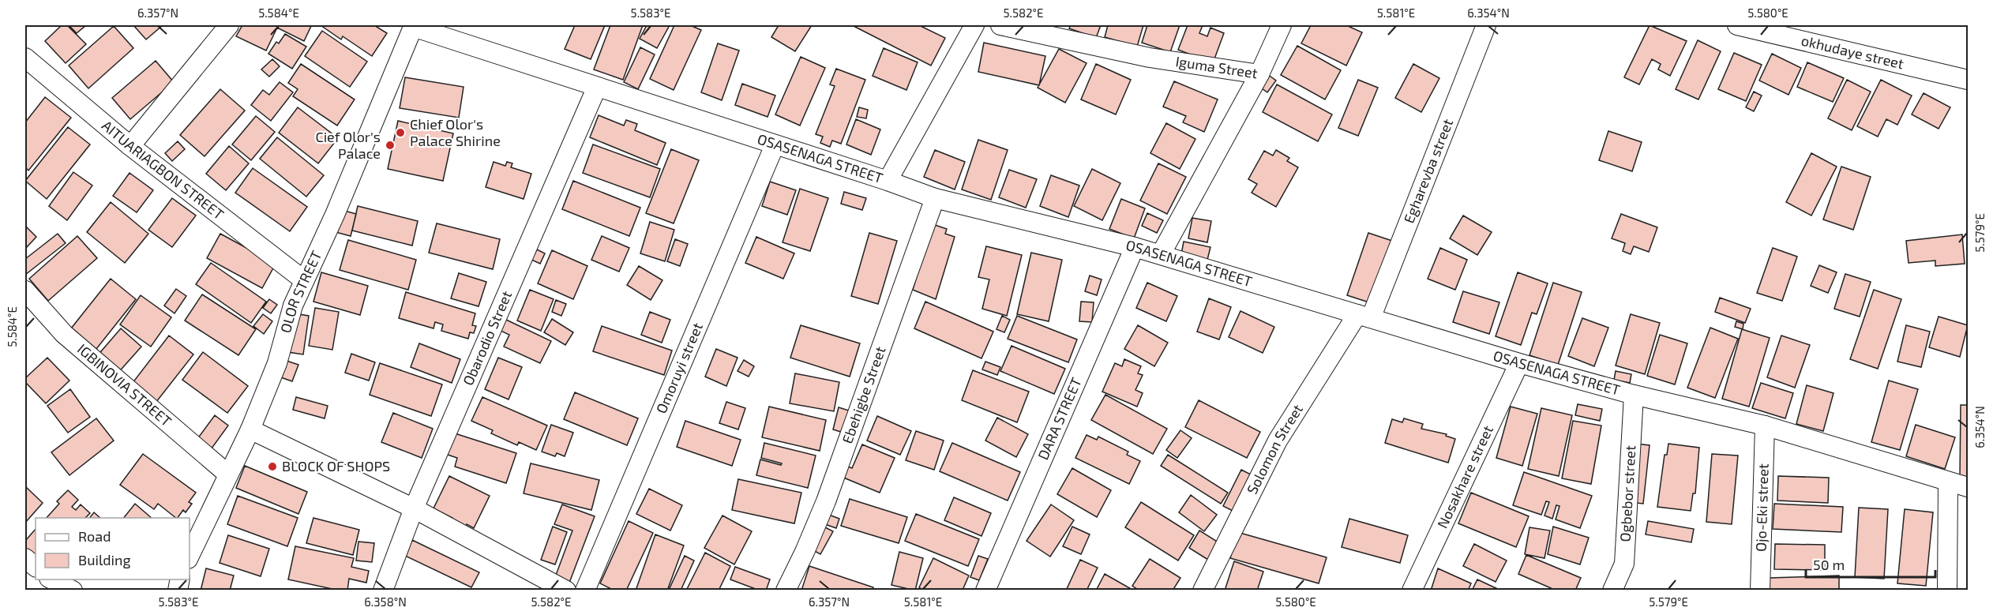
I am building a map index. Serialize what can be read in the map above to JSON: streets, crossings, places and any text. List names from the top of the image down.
{
  "streets": {
    "street": [
      "okhudaye street",
      "Iguma Street",
      "OSASENAGA STREET",
      "AITUARIAGBON STREET",
      "Egharevba street",
      "OLOR STREET",
      "Obarodio Street",
      "Omoruyi street",
      "IGBINOVIA STREET",
      "Ebehigbe Street",
      "DARA STREET",
      "Solomon Street",
      "Nosakhare street",
      "Ogbebor street",
      "Ojo-Eki street"
    ]
  },
  "crossings": [
    ["Iguma Street", "OSASENAGA STREET"],
    ["OSASENAGA STREET", "Egharevba street"],
    ["OSASENAGA STREET", "OLOR STREET"],
    ["OSASENAGA STREET", "Obarodio Street"],
    ["OSASENAGA STREET", "Omoruyi street"],
    ["OSASENAGA STREET", "Ebehigbe Street"],
    ["OSASENAGA STREET", "DARA STREET"],
    ["OSASENAGA STREET", "Solomon Street"],
    ["OSASENAGA STREET", "Nosakhare street"],
    ["OSASENAGA STREET", "Ogbebor street"],
    ["OSASENAGA STREET", "Ojo-Eki street"],
    ["AITUARIAGBON STREET", "OLOR STREET"],
    ["Egharevba street", "Solomon Street"],
    ["OLOR STREET", "IGBINOVIA STREET"]
  ],
  "places": ["Chief Olor's Palace Shirine", "Cief Olor's Palace", "BLOCK OF SHOPS"],
  "legend": ["Road", "Building"],
  "scale_bar": "50 m",
  "coordinates": [
    "6.357°N",
    "5.584°E",
    "5.583°E",
    "5.582°E",
    "5.581°E",
    "6.354°N",
    "5.580°E",
    "5.579°E",
    "6.358°N"
  ]
}
